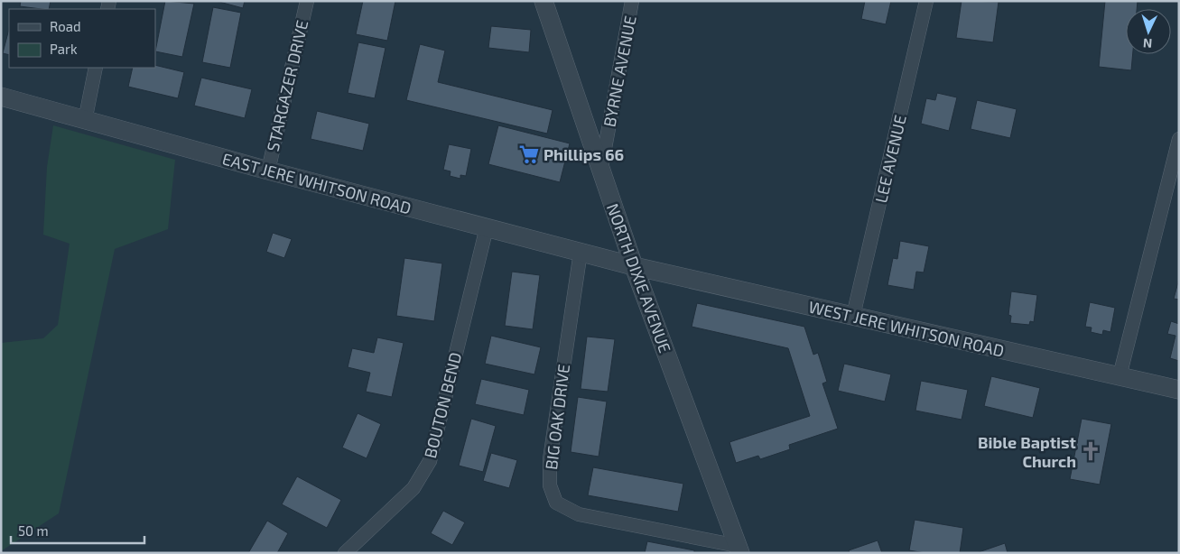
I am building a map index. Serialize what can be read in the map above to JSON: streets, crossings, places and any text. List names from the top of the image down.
{
  "streets": {
    "street": [
      "BYRNE AVENUE",
      "STARGAZER DRIVE",
      "LEE AVENUE",
      "EAST JERE WHITSON ROAD",
      "NORTH DIXIE AVENUE",
      "WEST JERE WHITSON ROAD",
      "BOUTON BEND",
      "BIG OAK DRIVE"
    ]
  },
  "crossings": [
    ["BYRNE AVENUE", "NORTH DIXIE AVENUE"],
    ["STARGAZER DRIVE", "EAST JERE WHITSON ROAD"],
    ["LEE AVENUE", "WEST JERE WHITSON ROAD"],
    ["EAST JERE WHITSON ROAD", "NORTH DIXIE AVENUE"],
    ["EAST JERE WHITSON ROAD", "WEST JERE WHITSON ROAD"],
    ["EAST JERE WHITSON ROAD", "BOUTON BEND"],
    ["EAST JERE WHITSON ROAD", "BIG OAK DRIVE"],
    ["NORTH DIXIE AVENUE", "WEST JERE WHITSON ROAD"],
    ["NORTH DIXIE AVENUE", "BIG OAK DRIVE"]
  ],
  "places": {
    "supermarket": ["Phillips 66"],
    "church": ["Bible Baptist Church"]
  },
  "legend": ["Road", "Park"],
  "scale_bar": "50 m",
  "north": "bottom"
}
